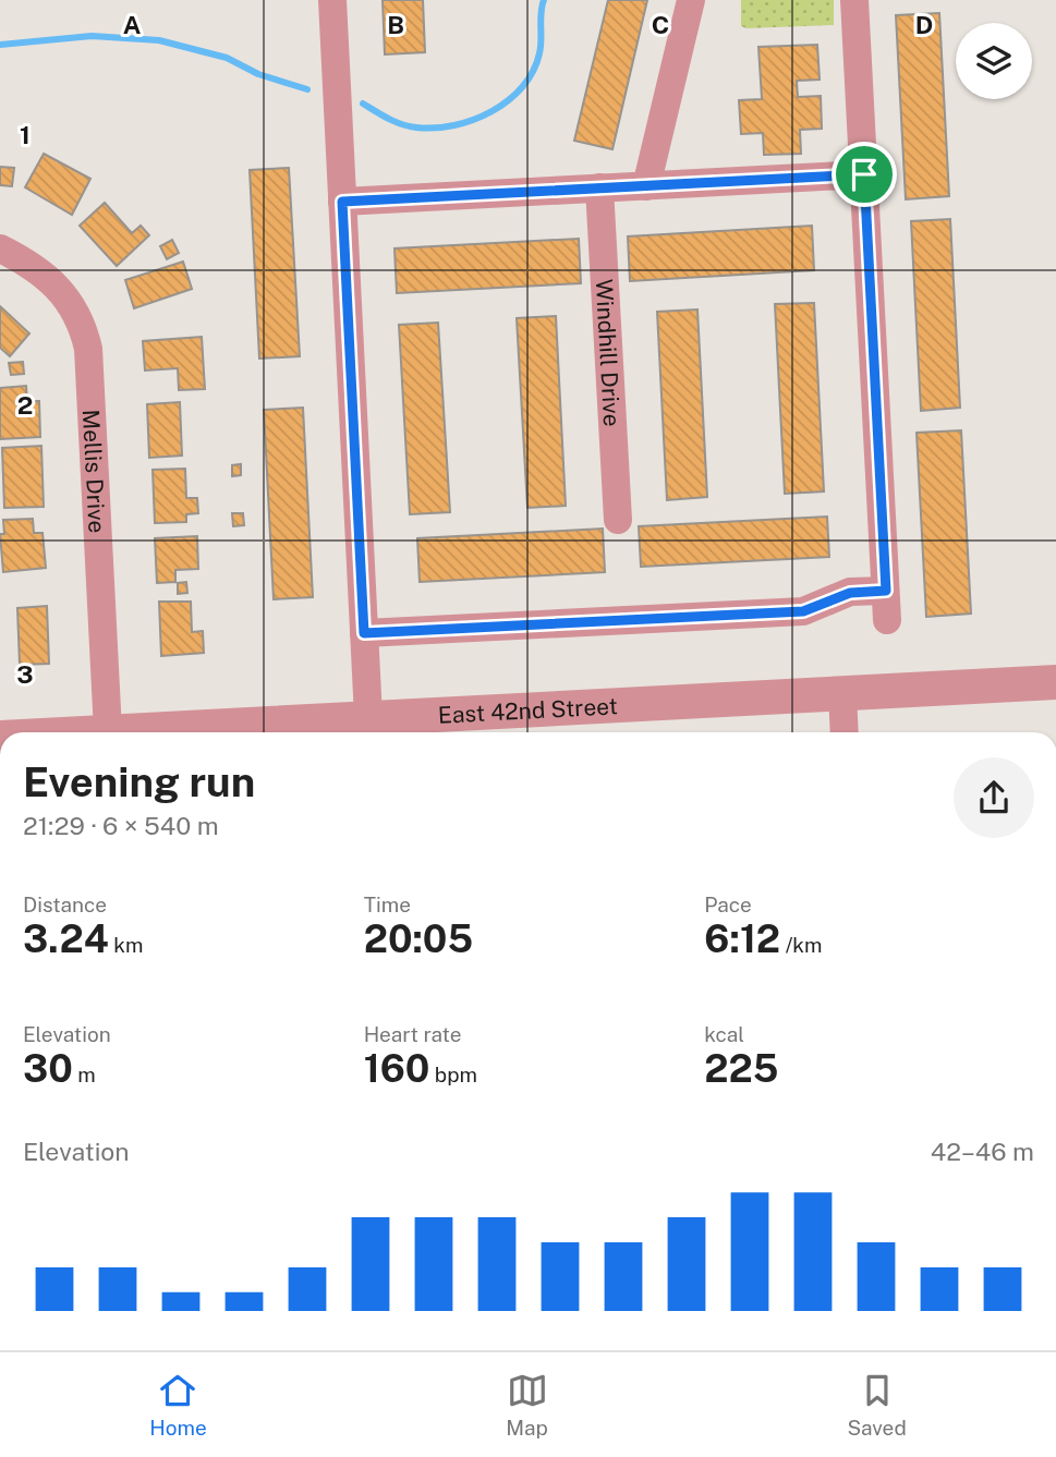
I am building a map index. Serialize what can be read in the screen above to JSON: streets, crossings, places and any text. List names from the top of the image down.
{
  "streets": {
    "street": ["Windhill Drive", "Mellis Drive", "East 42nd Street"]
  },
  "crossings": [
    ["Mellis Drive", "East 42nd Street"]
  ],
  "page": {
    "heading": ["Evening run", "21:29 · 6 × 540 m"],
    "stats": [
      ["Distance", "3.24 km"],
      ["Time", "20:05"],
      ["Pace", "6:12 /km"],
      ["Elevation", "30 m"],
      ["Heart rate", "160 bpm"],
      ["kcal", "225"]
    ],
    "chart": ["Elevation", "42–46 m"],
    "tabs": ["Home", "Map", "Saved"]
  },
  "grid": {
    "columns": [
      "A",
      "B",
      "C",
      "D"
    ],
    "rows": ["1", "2", "3"]
  }
}
